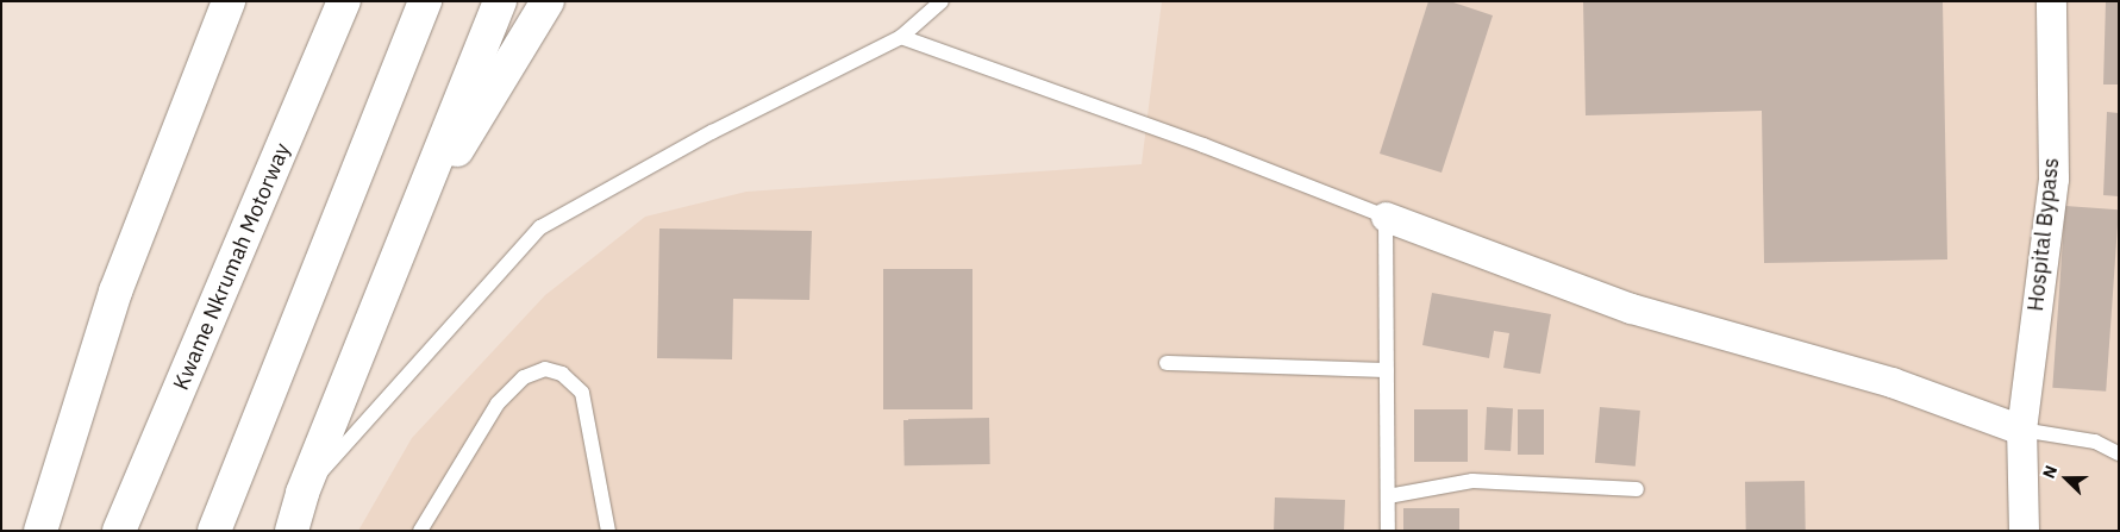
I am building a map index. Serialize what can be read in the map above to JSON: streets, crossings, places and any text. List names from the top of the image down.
{
  "streets": {
    "highway": ["Kwame Nkrumah Motorway"],
    "street": ["Hospital Bypass"]
  },
  "north": "left"
}
